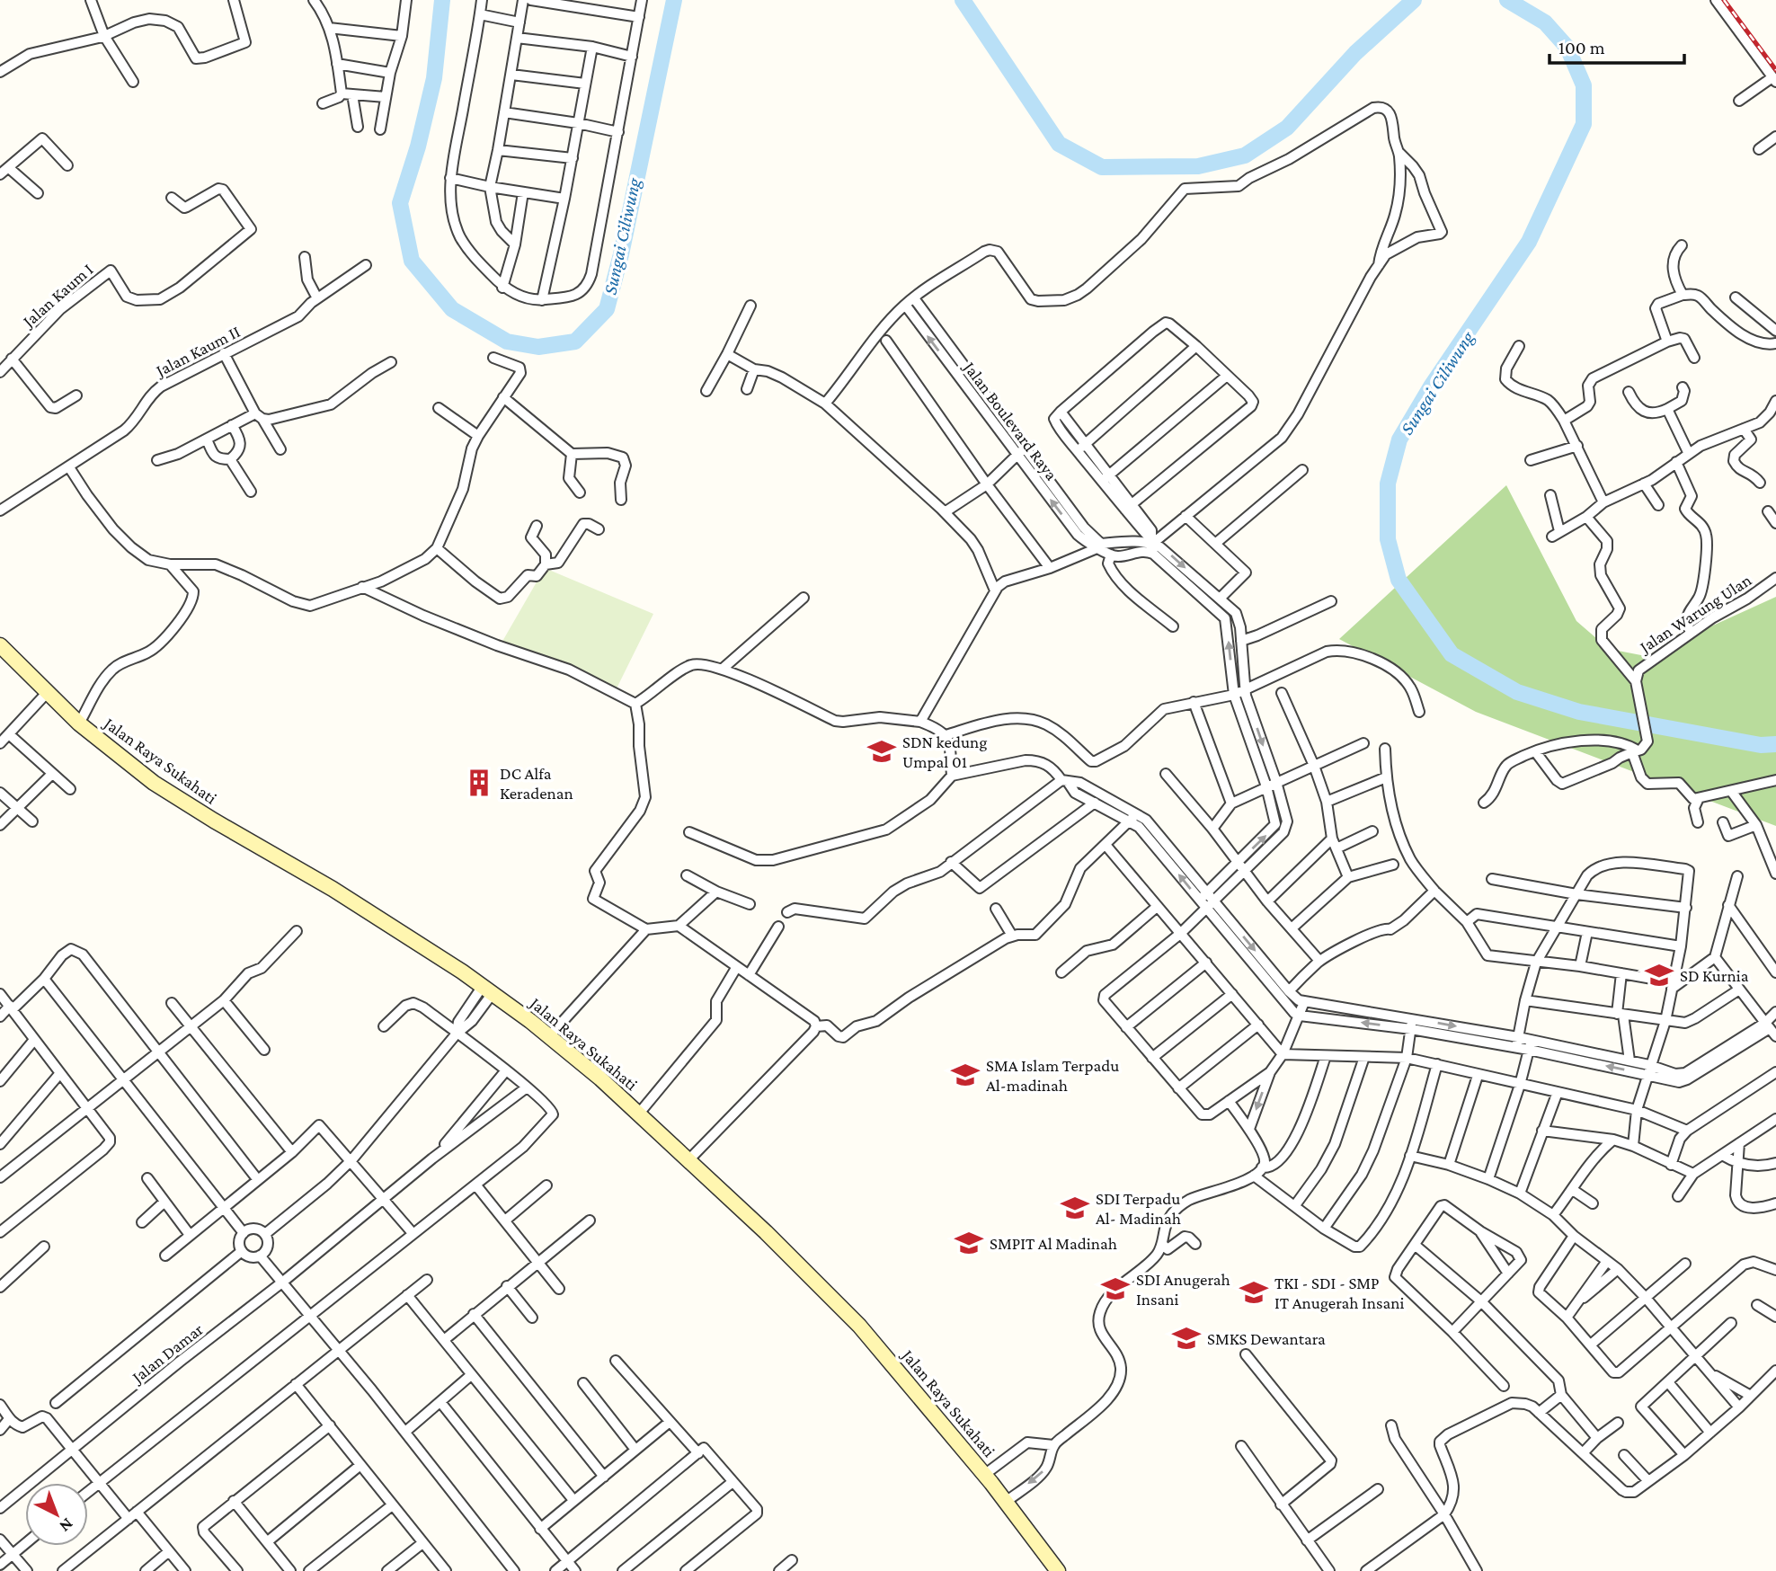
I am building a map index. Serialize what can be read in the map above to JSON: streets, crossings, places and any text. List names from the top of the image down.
{
  "streets": {
    "main road": ["Jalan Raya Sukahati"],
    "street": [
      "Jalan Kaum I",
      "Jalan Kaum II",
      "Jalan Boulevard Raya",
      "Jalan Warung Ulan",
      "Jalan Damar"
    ]
  },
  "water": ["Sungai Ciliwung"],
  "places": {
    "school or university": [
      "SDN kedung Umpal 01",
      "SD Kurnia",
      "SMA Islam Terpadu Al-madinah",
      "SDI Terpadu Al- Madinah",
      "SMPIT Al Madinah",
      "SDI Anugerah Insani",
      "TKI - SDI - SMP IT Anugerah Insani",
      "SMKS Dewantara"
    ],
    "building": ["DC Alfa Keradenan"]
  },
  "scale_bar": "100 m",
  "north": "bottom right"
}
